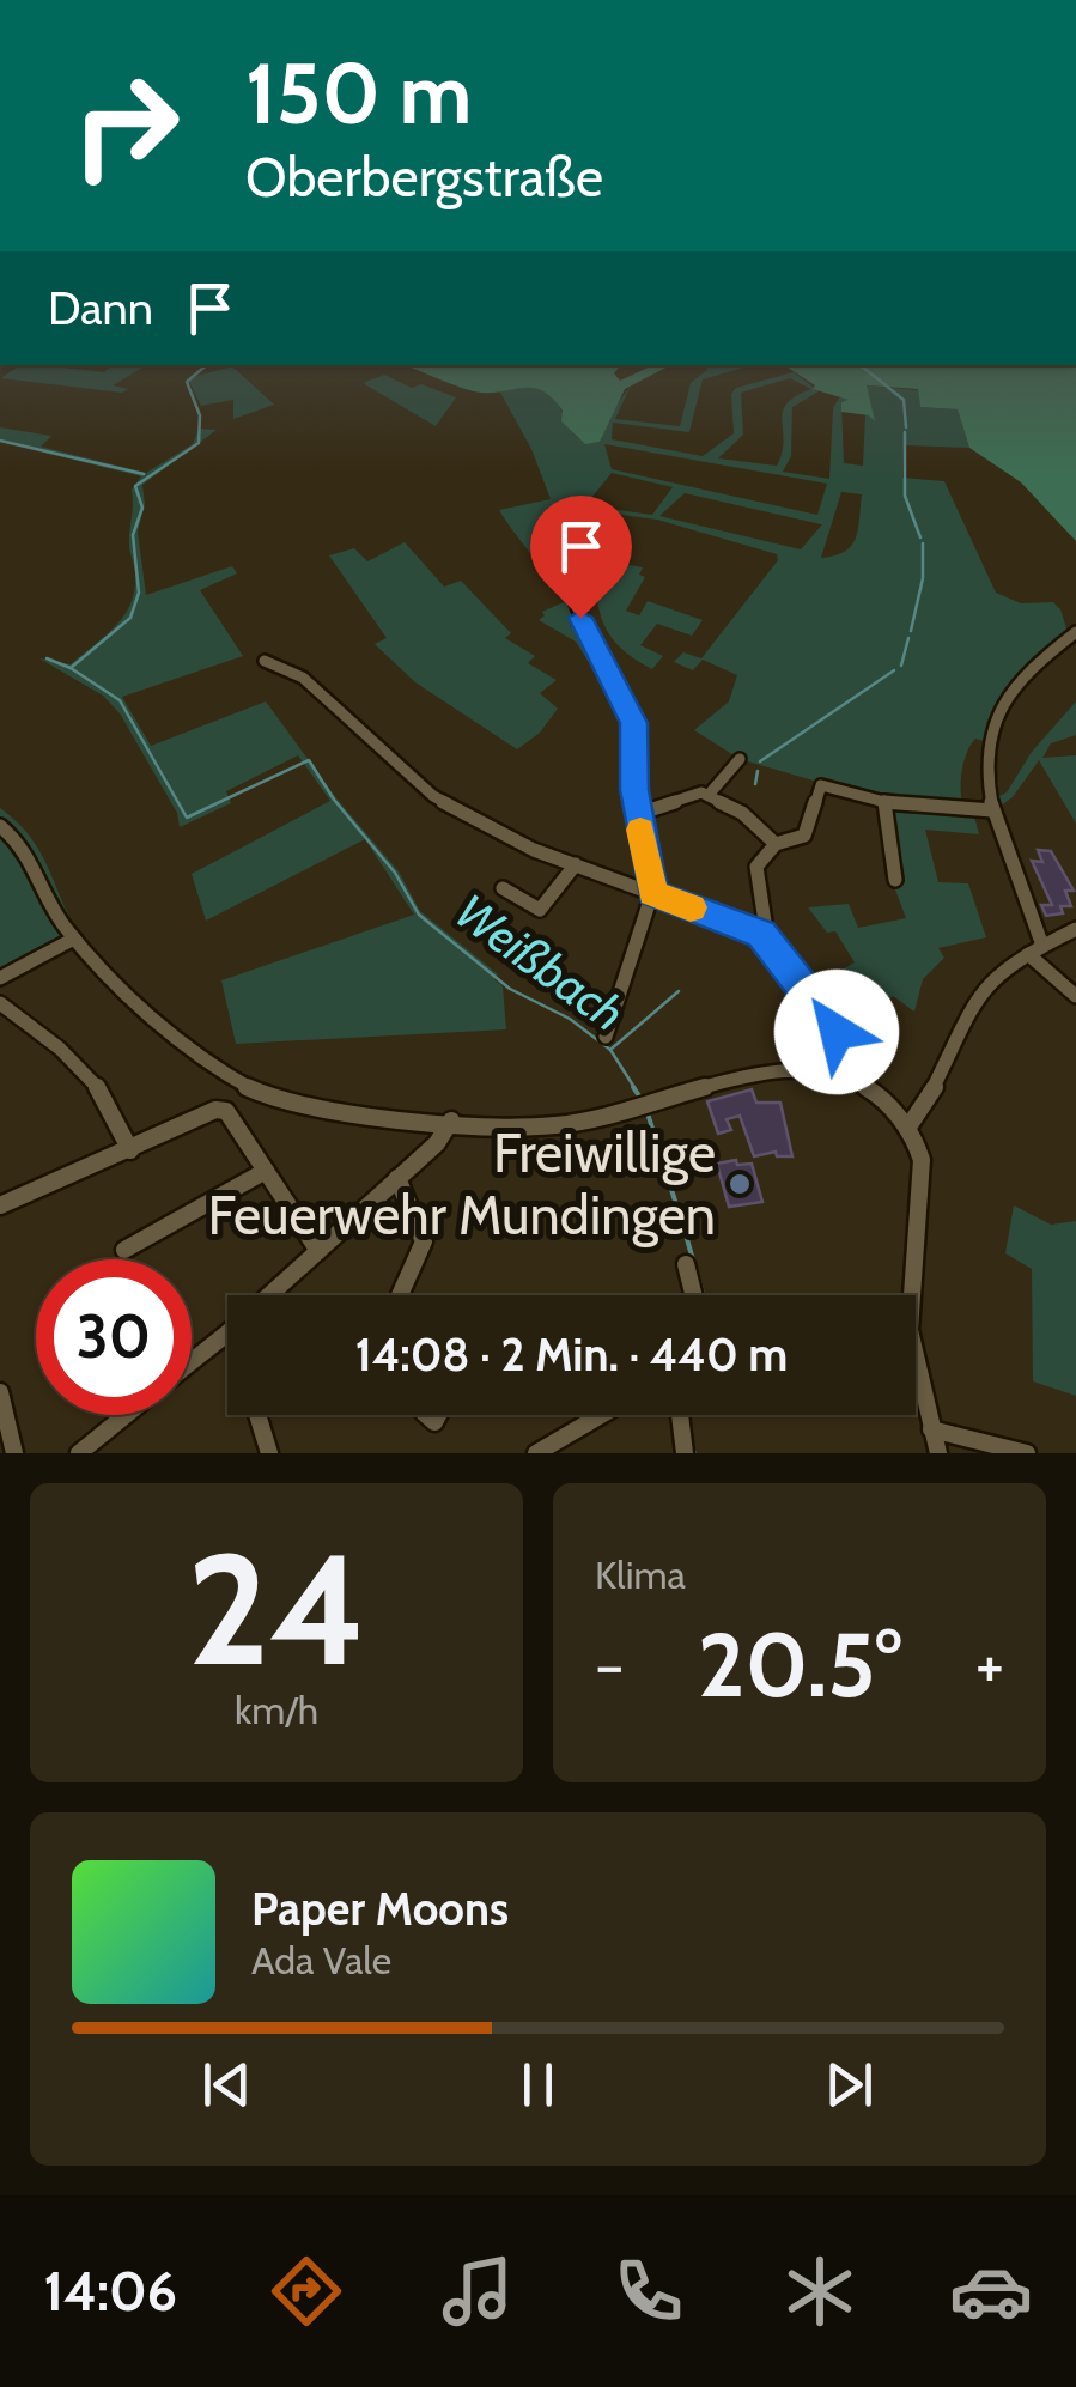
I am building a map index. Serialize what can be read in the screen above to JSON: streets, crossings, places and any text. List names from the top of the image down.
{
  "water": ["Weißbach"],
  "places": ["Freiwillige Feuerwehr Mundingen"],
  "page": {
    "turn": ["150 m", "Oberbergstraße"],
    "then": "Dann",
    "limit": "30",
    "trip": "14:08 · 2 Min. · 440 m",
    "tile": [
      ["24", "km/h"],
      "Klima"
    ],
    "heat": ["−", "20.5°", "+"],
    "song": ["Paper Moons", "Ada Vale"],
    "tabs": "14:06"
  }
}
